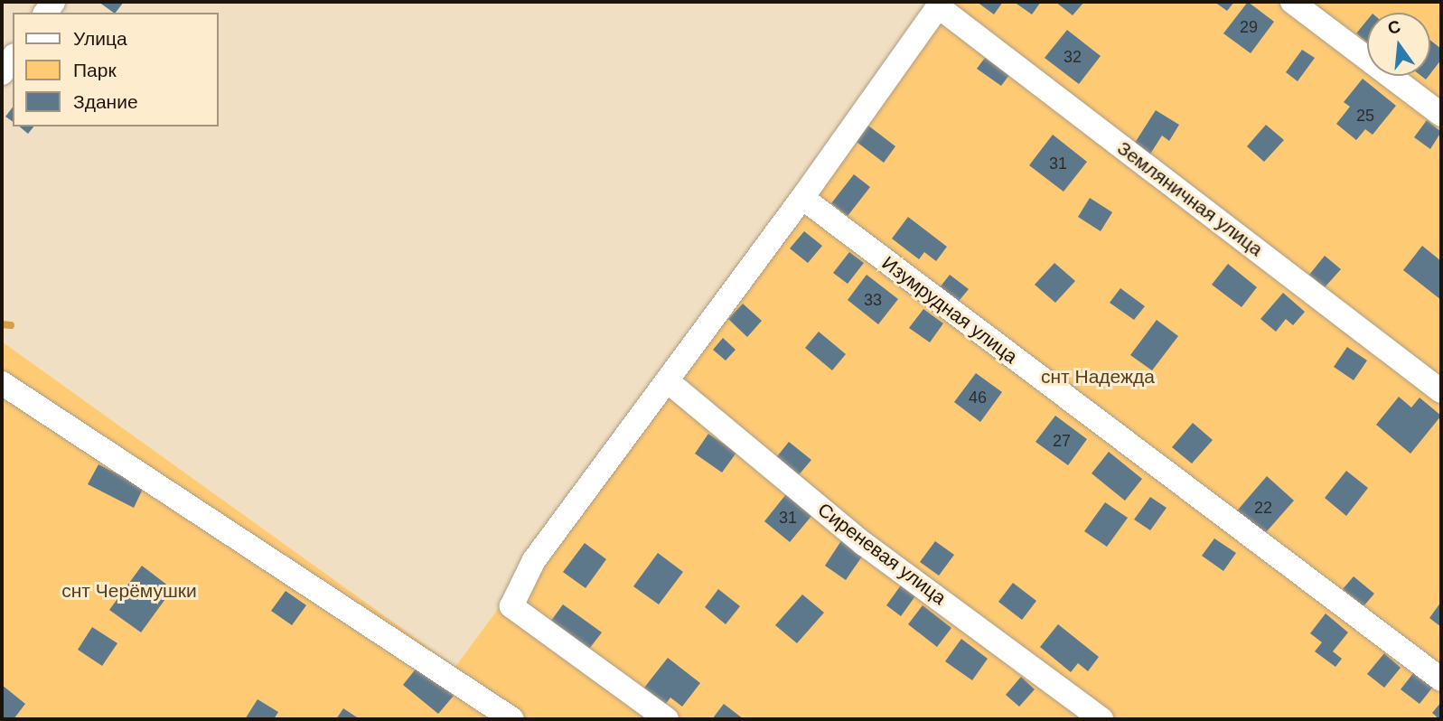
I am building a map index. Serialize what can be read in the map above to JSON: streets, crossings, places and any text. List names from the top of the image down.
{
  "streets": {
    "street": ["Земляничная улица", "Изумрудная улица", "Сиреневая улица"]
  },
  "parks": ["снт Надежда", "снт Черёмушки"],
  "house_numbers": [
    "29",
    "32",
    "25",
    "31",
    "33",
    "46",
    "27",
    "22",
    "31"
  ],
  "legend": ["Улица", "Парк", "Здание"],
  "north": "top"
}
